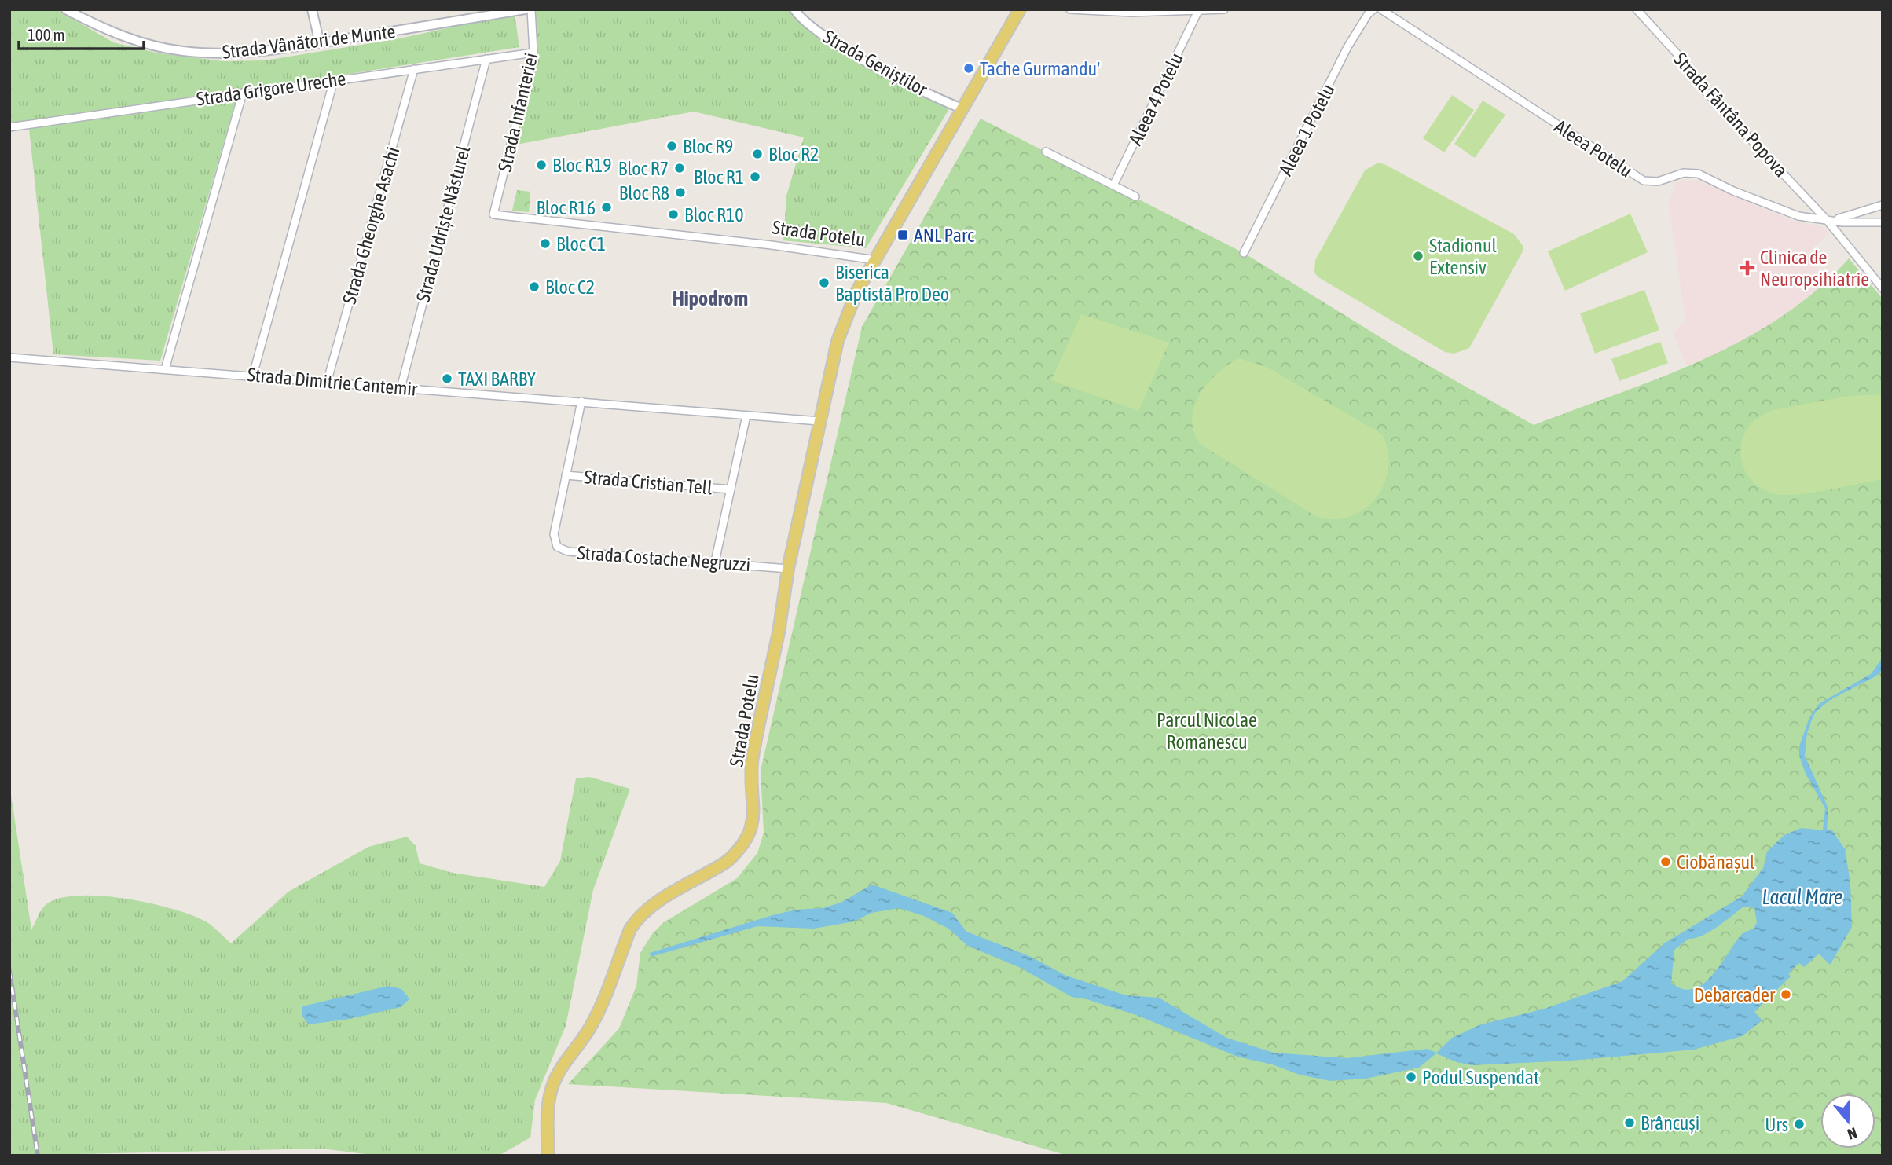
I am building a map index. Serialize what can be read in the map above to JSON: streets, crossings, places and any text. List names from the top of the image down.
{
  "streets": {
    "main road": ["Strada Potelu"],
    "street": [
      "Strada Vânători de Munte",
      "Strada Geniștilor",
      "Strada Grigore Ureche",
      "Aleea 4 Potelu",
      "Strada Infanteriei",
      "Strada Fântâna Popova",
      "Aleea 1 Potelu",
      "Aleea Potelu",
      "Strada Udriște Năsturel",
      "Strada Gheorghe Asachi",
      "Strada Dimitrie Cantemir",
      "Strada Cristian Tell",
      "Strada Costache Negruzzi"
    ]
  },
  "crossings": [
    ["Strada Geniștilor", "Strada Potelu"],
    ["Strada Grigore Ureche", "Strada Infanteriei"],
    ["Strada Grigore Ureche", "Strada Udriște Năsturel"],
    ["Strada Grigore Ureche", "Strada Gheorghe Asachi"],
    ["Strada Infanteriei", "Strada Potelu"],
    ["Strada Fântâna Popova", "Aleea Potelu"],
    ["Strada Udriște Năsturel", "Strada Dimitrie Cantemir"],
    ["Strada Gheorghe Asachi", "Strada Dimitrie Cantemir"],
    ["Strada Potelu", "Strada Dimitrie Cantemir"],
    ["Strada Potelu", "Strada Costache Negruzzi"],
    ["Strada Dimitrie Cantemir", "Strada Costache Negruzzi"],
    ["Strada Cristian Tell", "Strada Costache Negruzzi"]
  ],
  "districts": ["Hipodrom"],
  "water": ["Lacul Mare"],
  "parks": ["Parcul Nicolae Romanescu"],
  "places": {
    "other": [
      "Tache Gurmandu'",
      "Bloc R9",
      "Bloc R2",
      "Bloc R19",
      "Bloc R7",
      "Bloc R1",
      "Bloc R8",
      "Bloc R16",
      "Bloc R10",
      "Bloc C1",
      "Stadionul Extensiv",
      "Biserica Baptistă Pro Deo",
      "Bloc C2",
      "TAXI BARBY",
      "Ciobănașul",
      "Debarcader",
      "Podul Suspendat",
      "Brâncuși",
      "Urs"
    ],
    "transit": ["ANL Parc"],
    "health": ["Clinica de Neuropsihiatrie"]
  },
  "scale_bar": "100 m",
  "north": "bottom"
}
